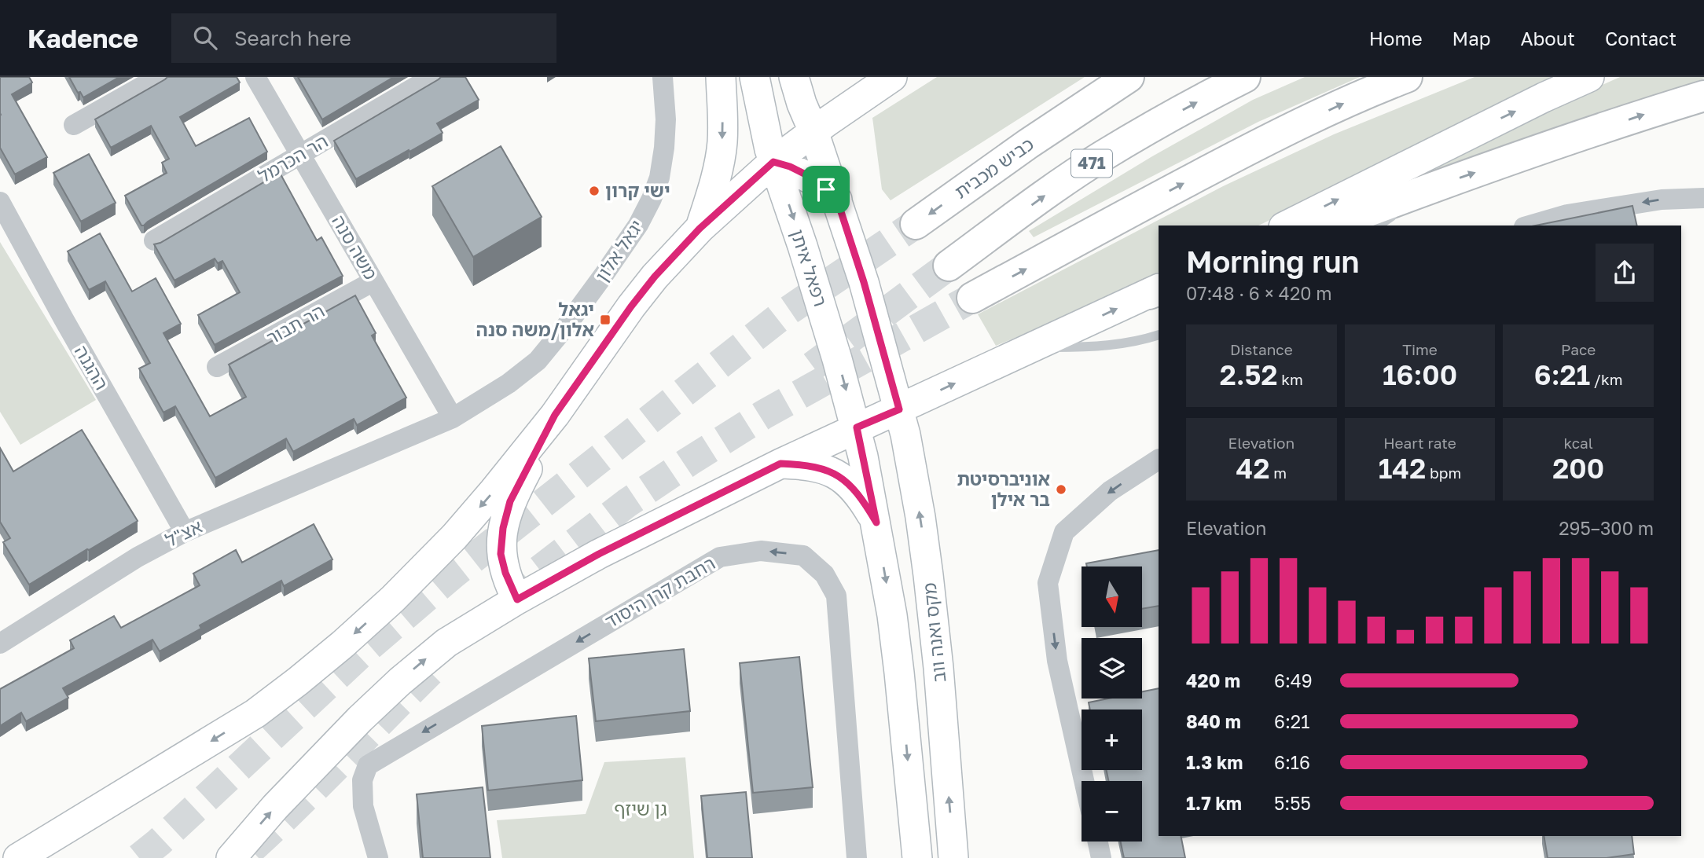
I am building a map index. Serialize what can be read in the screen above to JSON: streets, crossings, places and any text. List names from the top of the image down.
{
  "streets": {
    "highway": ["471", "כביש מכבית"],
    "main road": ["רפאל איתן", "מקס ואנה ווב"],
    "street": [
      "הר הכרמל",
      "משה סנה",
      "יגאל אלון",
      "הר תבור",
      "ההגנה",
      "אצ\"ל",
      "רחבת קרן היסוד"
    ]
  },
  "crossings": [
    ["הר הכרמל", "משה סנה"],
    ["משה סנה", "יגאל אלון"],
    ["משה סנה", "הר תבור"],
    ["יגאל אלון", "אצ\"ל"],
    ["ההגנה", "אצ\"ל"]
  ],
  "parks": ["גן שיזף"],
  "places": {
    "other": ["ישי קרון", "אוניברסיטת בר אילן"],
    "transit": ["יגאל אלון/משה סנה"]
  },
  "north": "bottom",
  "page": {
    "header": "Kadence",
    "search": "Search here",
    "nav": [
      "Home",
      "Map",
      "About",
      "Contact"
    ],
    "heading": ["Morning run", "07:48 · 6 × 420 m"],
    "stats": [
      ["Distance", "2.52 km"],
      ["Time", "16:00"],
      ["Pace", "6:21 /km"],
      ["Elevation", "42 m"],
      ["Heart rate", "142 bpm"],
      ["kcal", "200"]
    ],
    "chart": ["Elevation", "295–300 m"],
    "map_buttons": ["+", "−"],
    "list": [
      {
        "name": "420 m",
        "note": "6:49"
      },
      {
        "name": "840 m",
        "note": "6:21"
      },
      {
        "name": "1.3 km",
        "note": "6:16"
      },
      {
        "name": "1.7 km",
        "note": "5:55"
      }
    ]
  }
}
